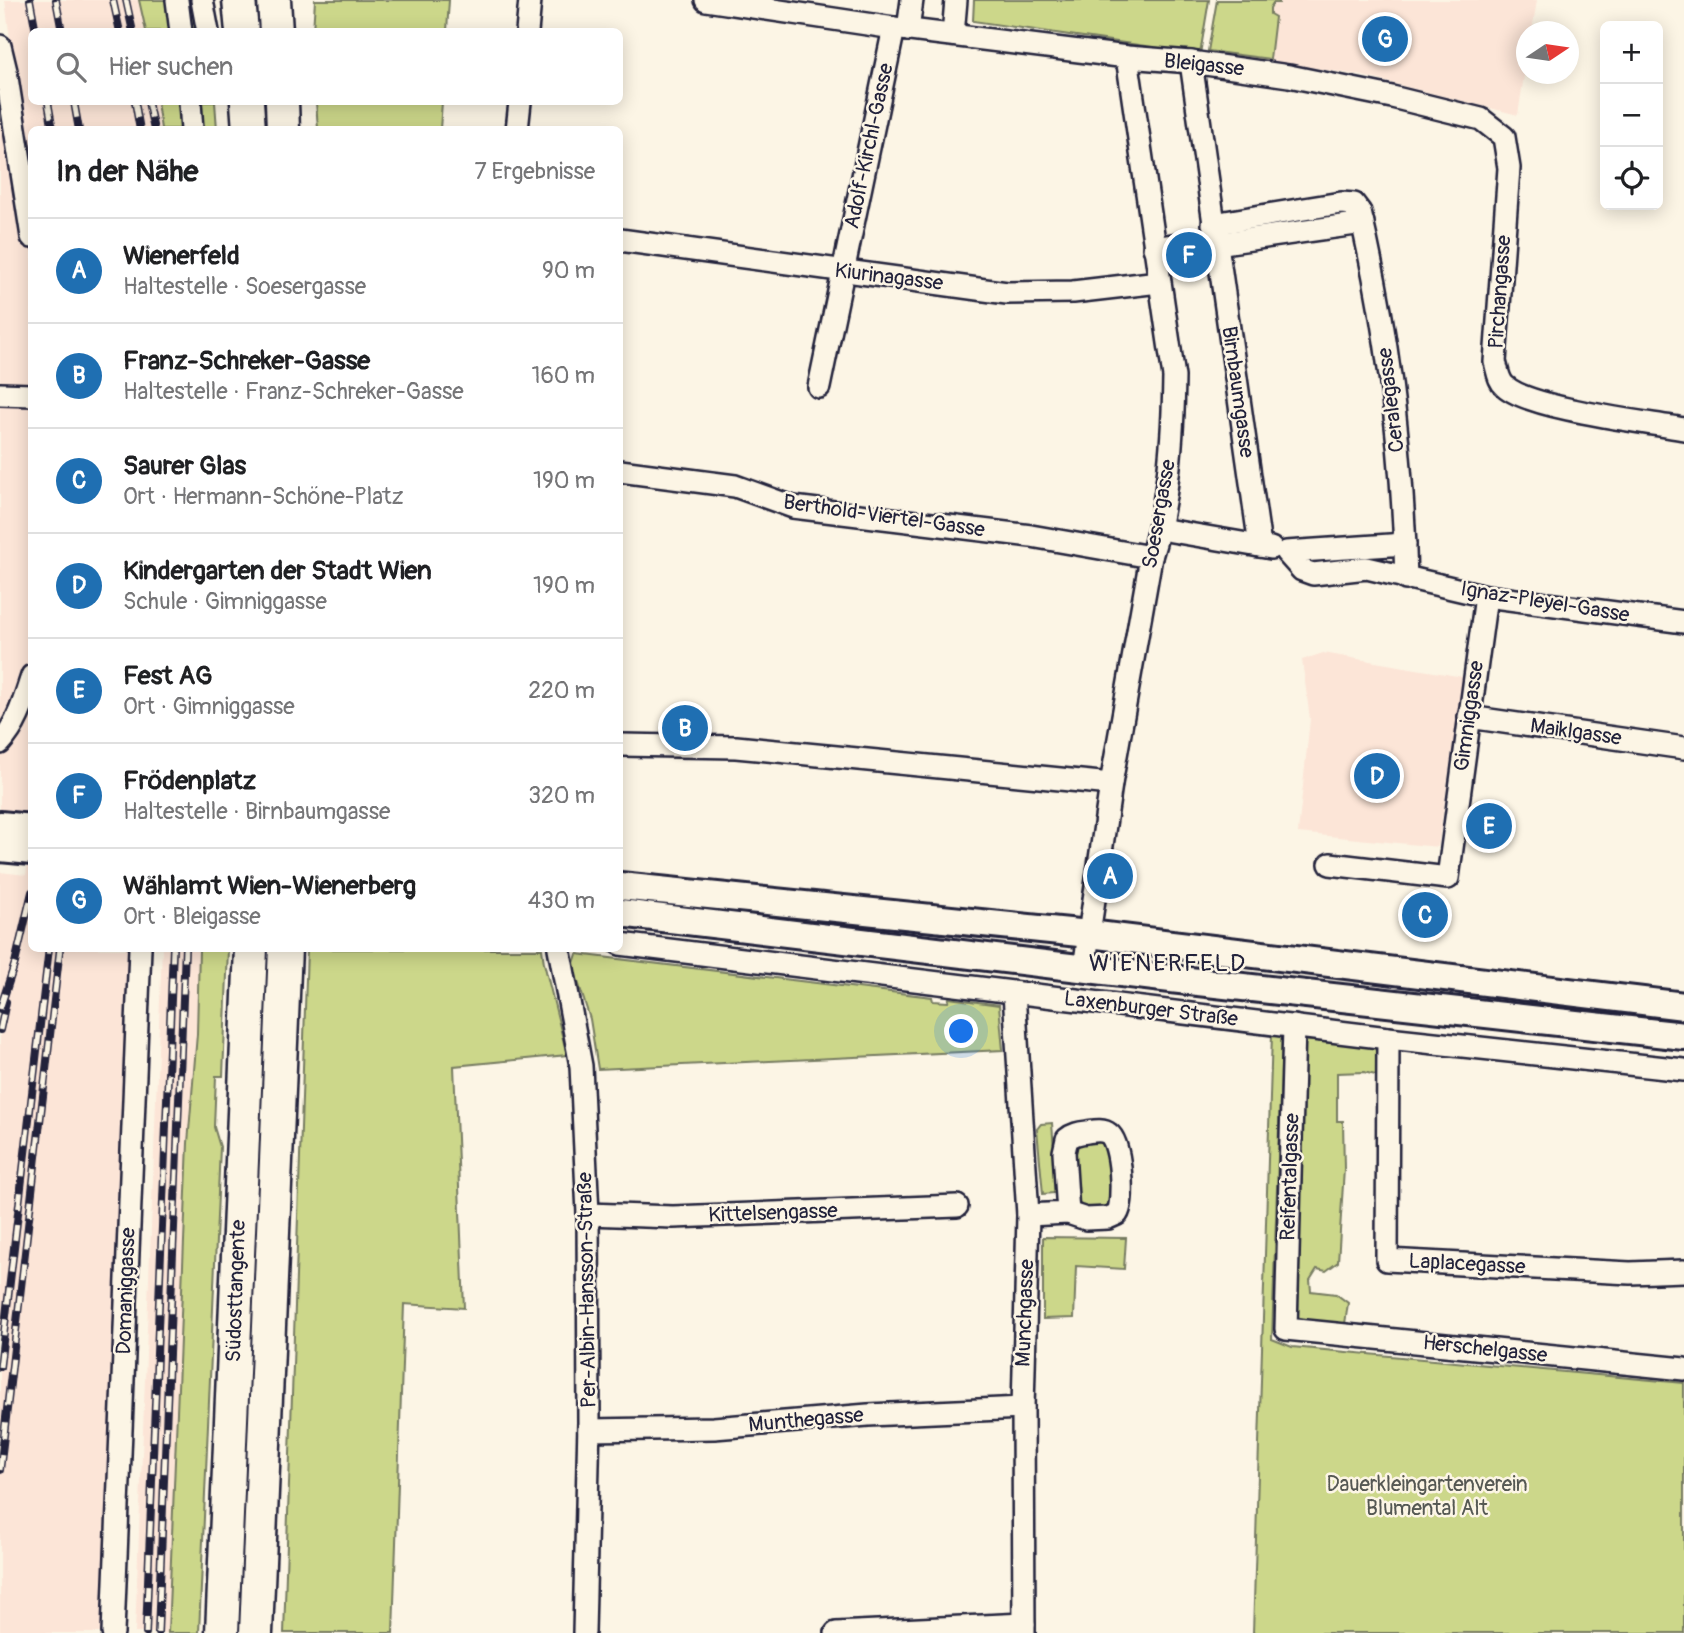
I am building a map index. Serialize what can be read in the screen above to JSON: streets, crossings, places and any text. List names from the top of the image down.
{
  "streets": {
    "highway": ["Südosttangente"],
    "main road": ["Laxenburger Straße"],
    "street": [
      "Bleigasse",
      "Adolf-Kirchl-Gasse",
      "Kiurinagasse",
      "Pirchangasse",
      "Birnbaumgasse",
      "Ceralegasse",
      "Soesergasse",
      "Berthold-Viertel-Gasse",
      "Ignaz-Pleyel-Gasse",
      "Gimniggasse",
      "Maiklgasse",
      "Reifentalgasse",
      "Kittelsengasse",
      "Laplacegasse",
      "Per-Albin-Hansson-Straße",
      "Domaniggasse",
      "Munchgasse",
      "Herschelgasse",
      "Munthegasse"
    ]
  },
  "crossings": [
    ["Bleigasse", "Adolf-Kirchl-Gasse"],
    ["Bleigasse", "Pirchangasse"],
    ["Bleigasse", "Birnbaumgasse"],
    ["Bleigasse", "Soesergasse"],
    ["Adolf-Kirchl-Gasse", "Kiurinagasse"],
    ["Kiurinagasse", "Soesergasse"],
    ["Birnbaumgasse", "Ceralegasse"],
    ["Ceralegasse", "Ignaz-Pleyel-Gasse"],
    ["Soesergasse", "Berthold-Viertel-Gasse"],
    ["Soesergasse", "Laxenburger Straße"],
    ["Ignaz-Pleyel-Gasse", "Gimniggasse"],
    ["Gimniggasse", "Maiklgasse"],
    ["Laxenburger Straße", "Reifentalgasse"],
    ["Laxenburger Straße", "Laplacegasse"],
    ["Laxenburger Straße", "Munchgasse"],
    ["Reifentalgasse", "Herschelgasse"],
    ["Kittelsengasse", "Per-Albin-Hansson-Straße"],
    ["Per-Albin-Hansson-Straße", "Munthegasse"],
    ["Munchgasse", "Munthegasse"]
  ],
  "districts": ["WIENERFELD"],
  "parks": ["Dauerkleingartenverein Blumental Alt"],
  "north": "right",
  "page": {
    "pins": [
      "G",
      "F",
      "B",
      "D",
      "E",
      "A",
      "C"
    ],
    "map_buttons": ["+", "−"],
    "search": "Hier suchen",
    "heading": ["In der Nähe", "7 Ergebnisse"],
    "list": [
      {
        "mark": "A",
        "name": "Wienerfeld",
        "note": "Haltestelle · Soesergasse",
        "value": "90 m"
      },
      {
        "mark": "B",
        "name": "Franz-Schreker-Gasse",
        "note": "Haltestelle · Franz-Schreker-Gasse",
        "value": "160 m"
      },
      {
        "mark": "C",
        "name": "Saurer Glas",
        "note": "Ort · Hermann-Schöne-Platz",
        "value": "190 m"
      },
      {
        "mark": "D",
        "name": "Kindergarten der Stadt Wien",
        "note": "Schule · Gimniggasse",
        "value": "190 m"
      },
      {
        "mark": "E",
        "name": "Fest AG",
        "note": "Ort · Gimniggasse",
        "value": "220 m"
      },
      {
        "mark": "F",
        "name": "Frödenplatz",
        "note": "Haltestelle · Birnbaumgasse",
        "value": "320 m"
      },
      {
        "mark": "G",
        "name": "Wählamt Wien-Wienerberg",
        "note": "Ort · Bleigasse",
        "value": "430 m"
      }
    ]
  }
}
